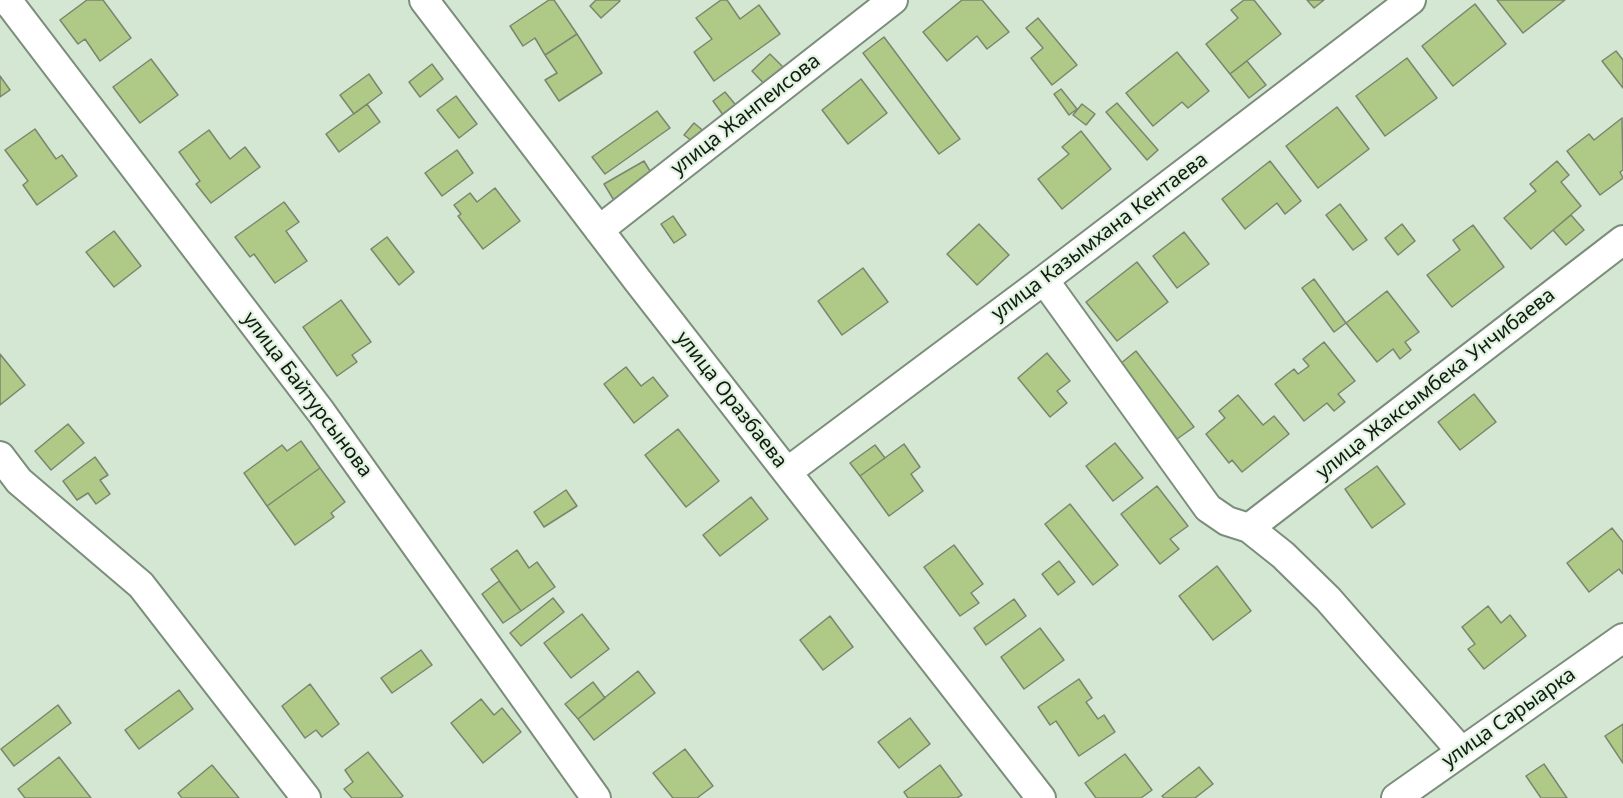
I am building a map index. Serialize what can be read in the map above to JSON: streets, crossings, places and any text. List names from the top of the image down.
{
  "streets": {
    "street": [
      "улица Жанпеисова",
      "улица Казымхана Кентаева",
      "улица Жаксымбека Унчибаева",
      "улица Байтурсынова",
      "улица Оразбаева",
      "улица Сарыарка"
    ]
  },
  "crossings": [
    ["улица Жанпеисова", "улица Оразбаева"],
    ["улица Казымхана Кентаева", "улица Оразбаева"]
  ]
}
